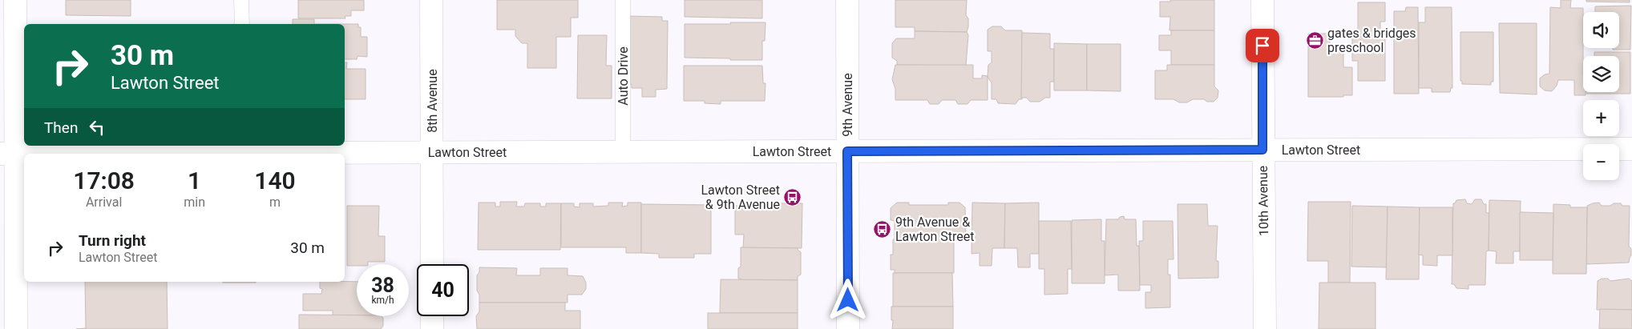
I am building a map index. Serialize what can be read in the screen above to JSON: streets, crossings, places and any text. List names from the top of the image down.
{
  "streets": {
    "street": [
      "8th Avenue",
      "9th Avenue",
      "Lawton Street",
      "10th Avenue"
    ],
    "lane": ["Auto Drive"]
  },
  "crossings": [
    ["Auto Drive", "Lawton Street"],
    ["8th Avenue", "Lawton Street"],
    ["9th Avenue", "Lawton Street"],
    ["Lawton Street", "10th Avenue"]
  ],
  "places": {
    "office": ["gates & bridges preschool"],
    "bus stop": ["Lawton Street & 9th Avenue", "9th Avenue & Lawton Street"]
  },
  "page": {
    "map_buttons": ["+", "−"],
    "turn": ["30 m", "Lawton Street"],
    "then": "Then",
    "eta": [
      "17:08",
      "Arrival",
      "1",
      "min",
      "140",
      "m"
    ],
    "list": [
      {
        "name": "Turn right",
        "note": "Lawton Street",
        "value": "30 m"
      }
    ],
    "speed": "38 km/h",
    "limit": "40"
  }
}
